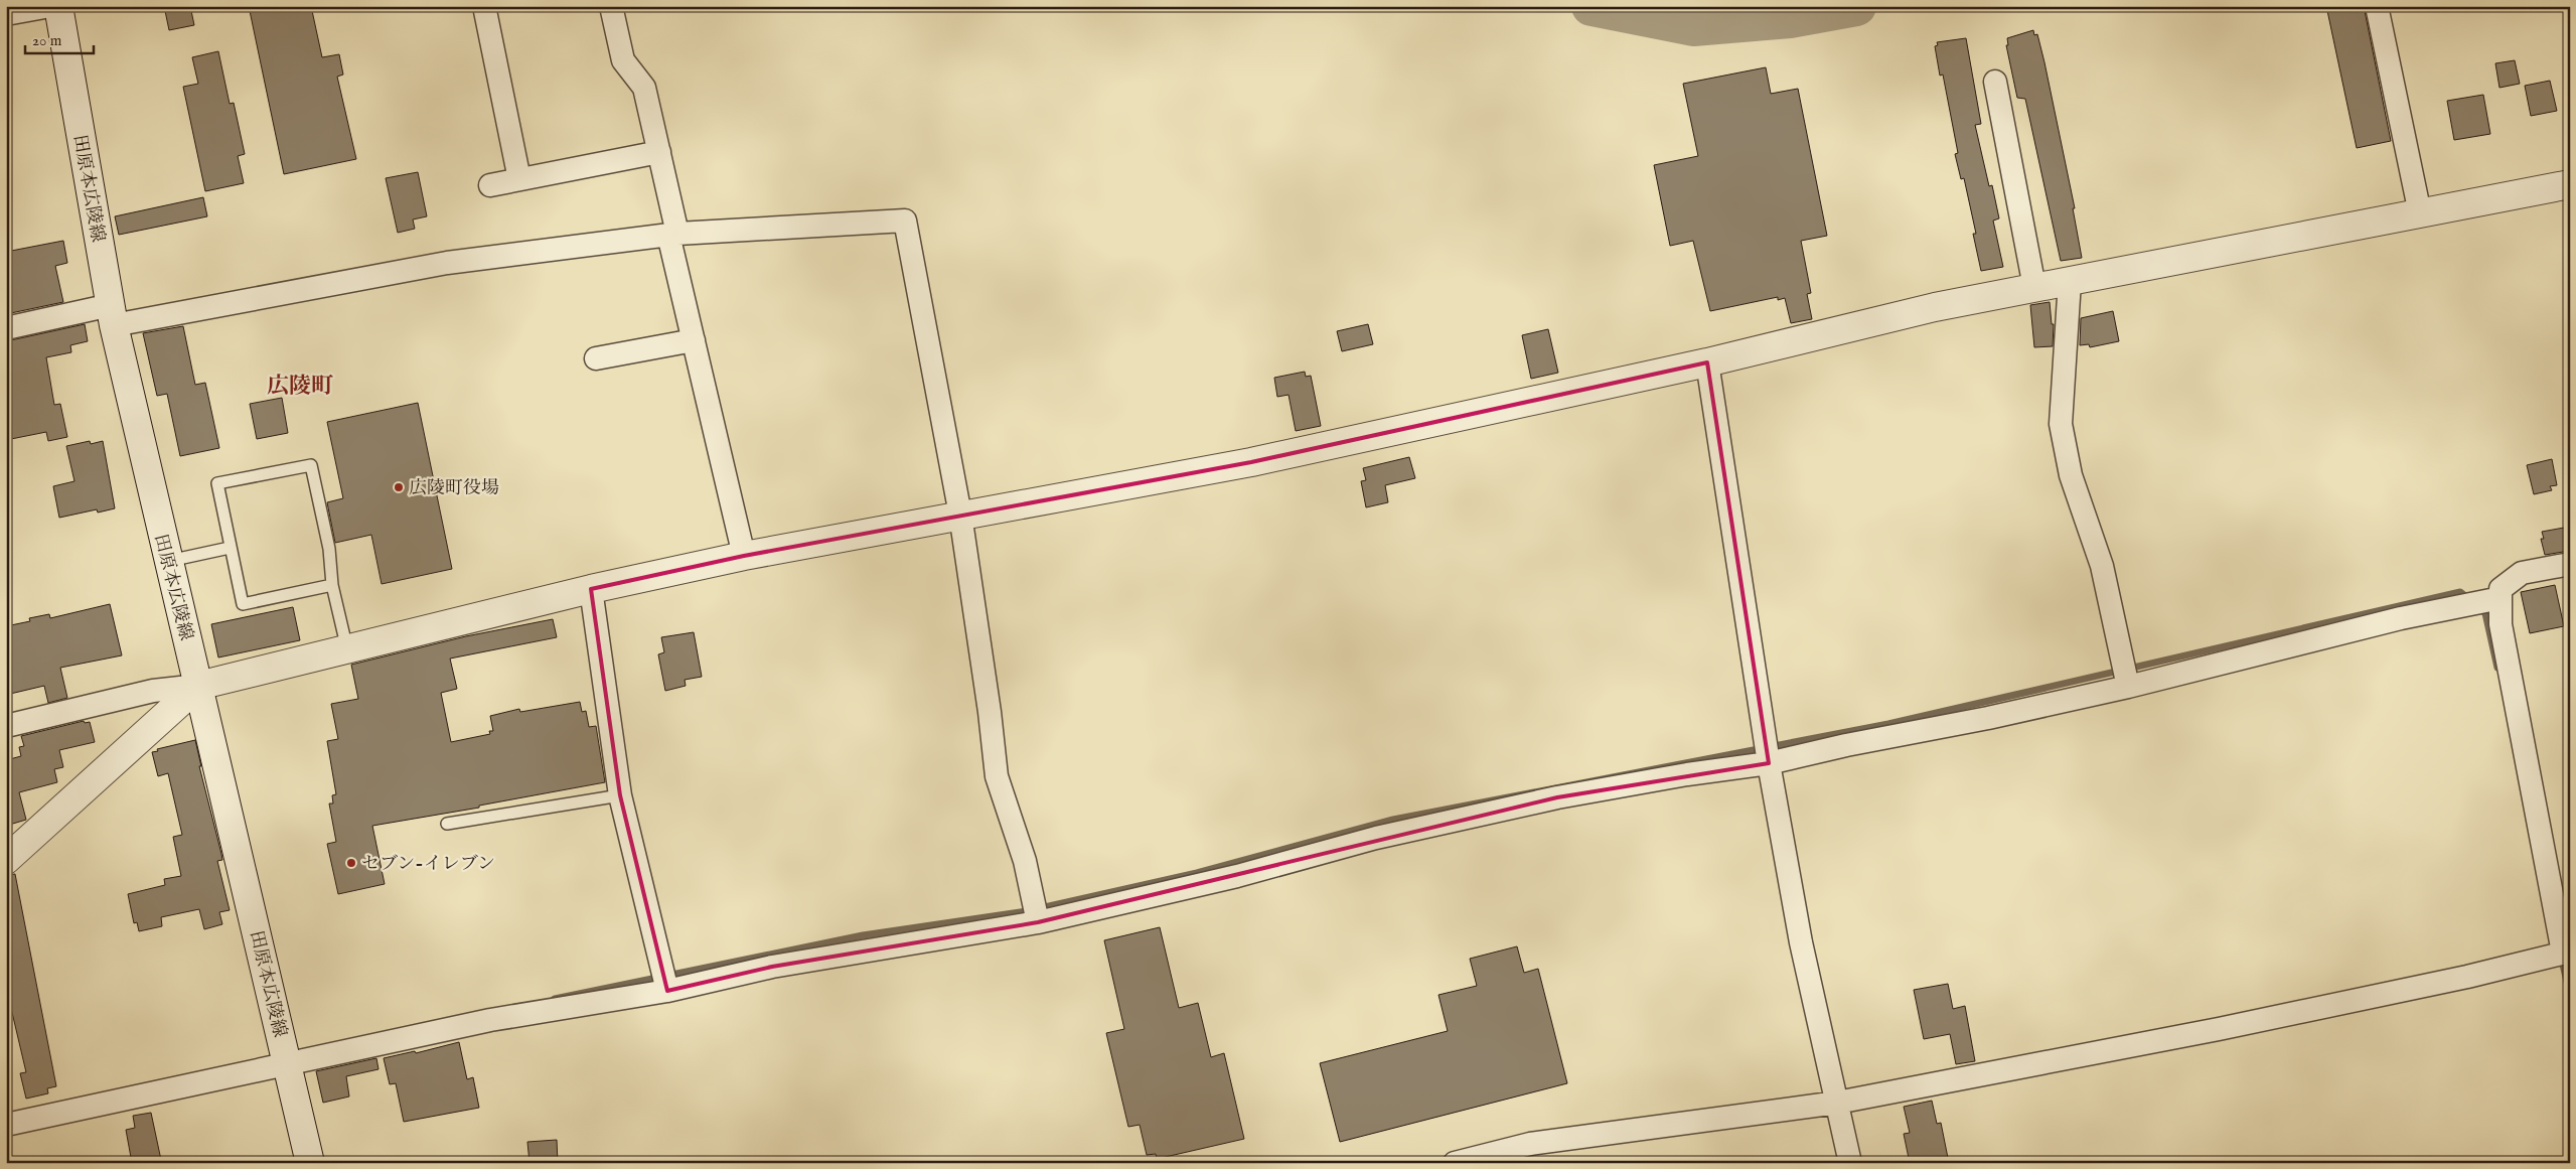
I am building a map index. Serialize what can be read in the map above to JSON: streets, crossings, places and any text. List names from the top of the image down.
{
  "streets": {
    "street": ["田原本広陵線"]
  },
  "districts": ["広陵町"],
  "places": ["広陵町役場", "セブン-イレブン"],
  "scale_bar": "20 m"
}
